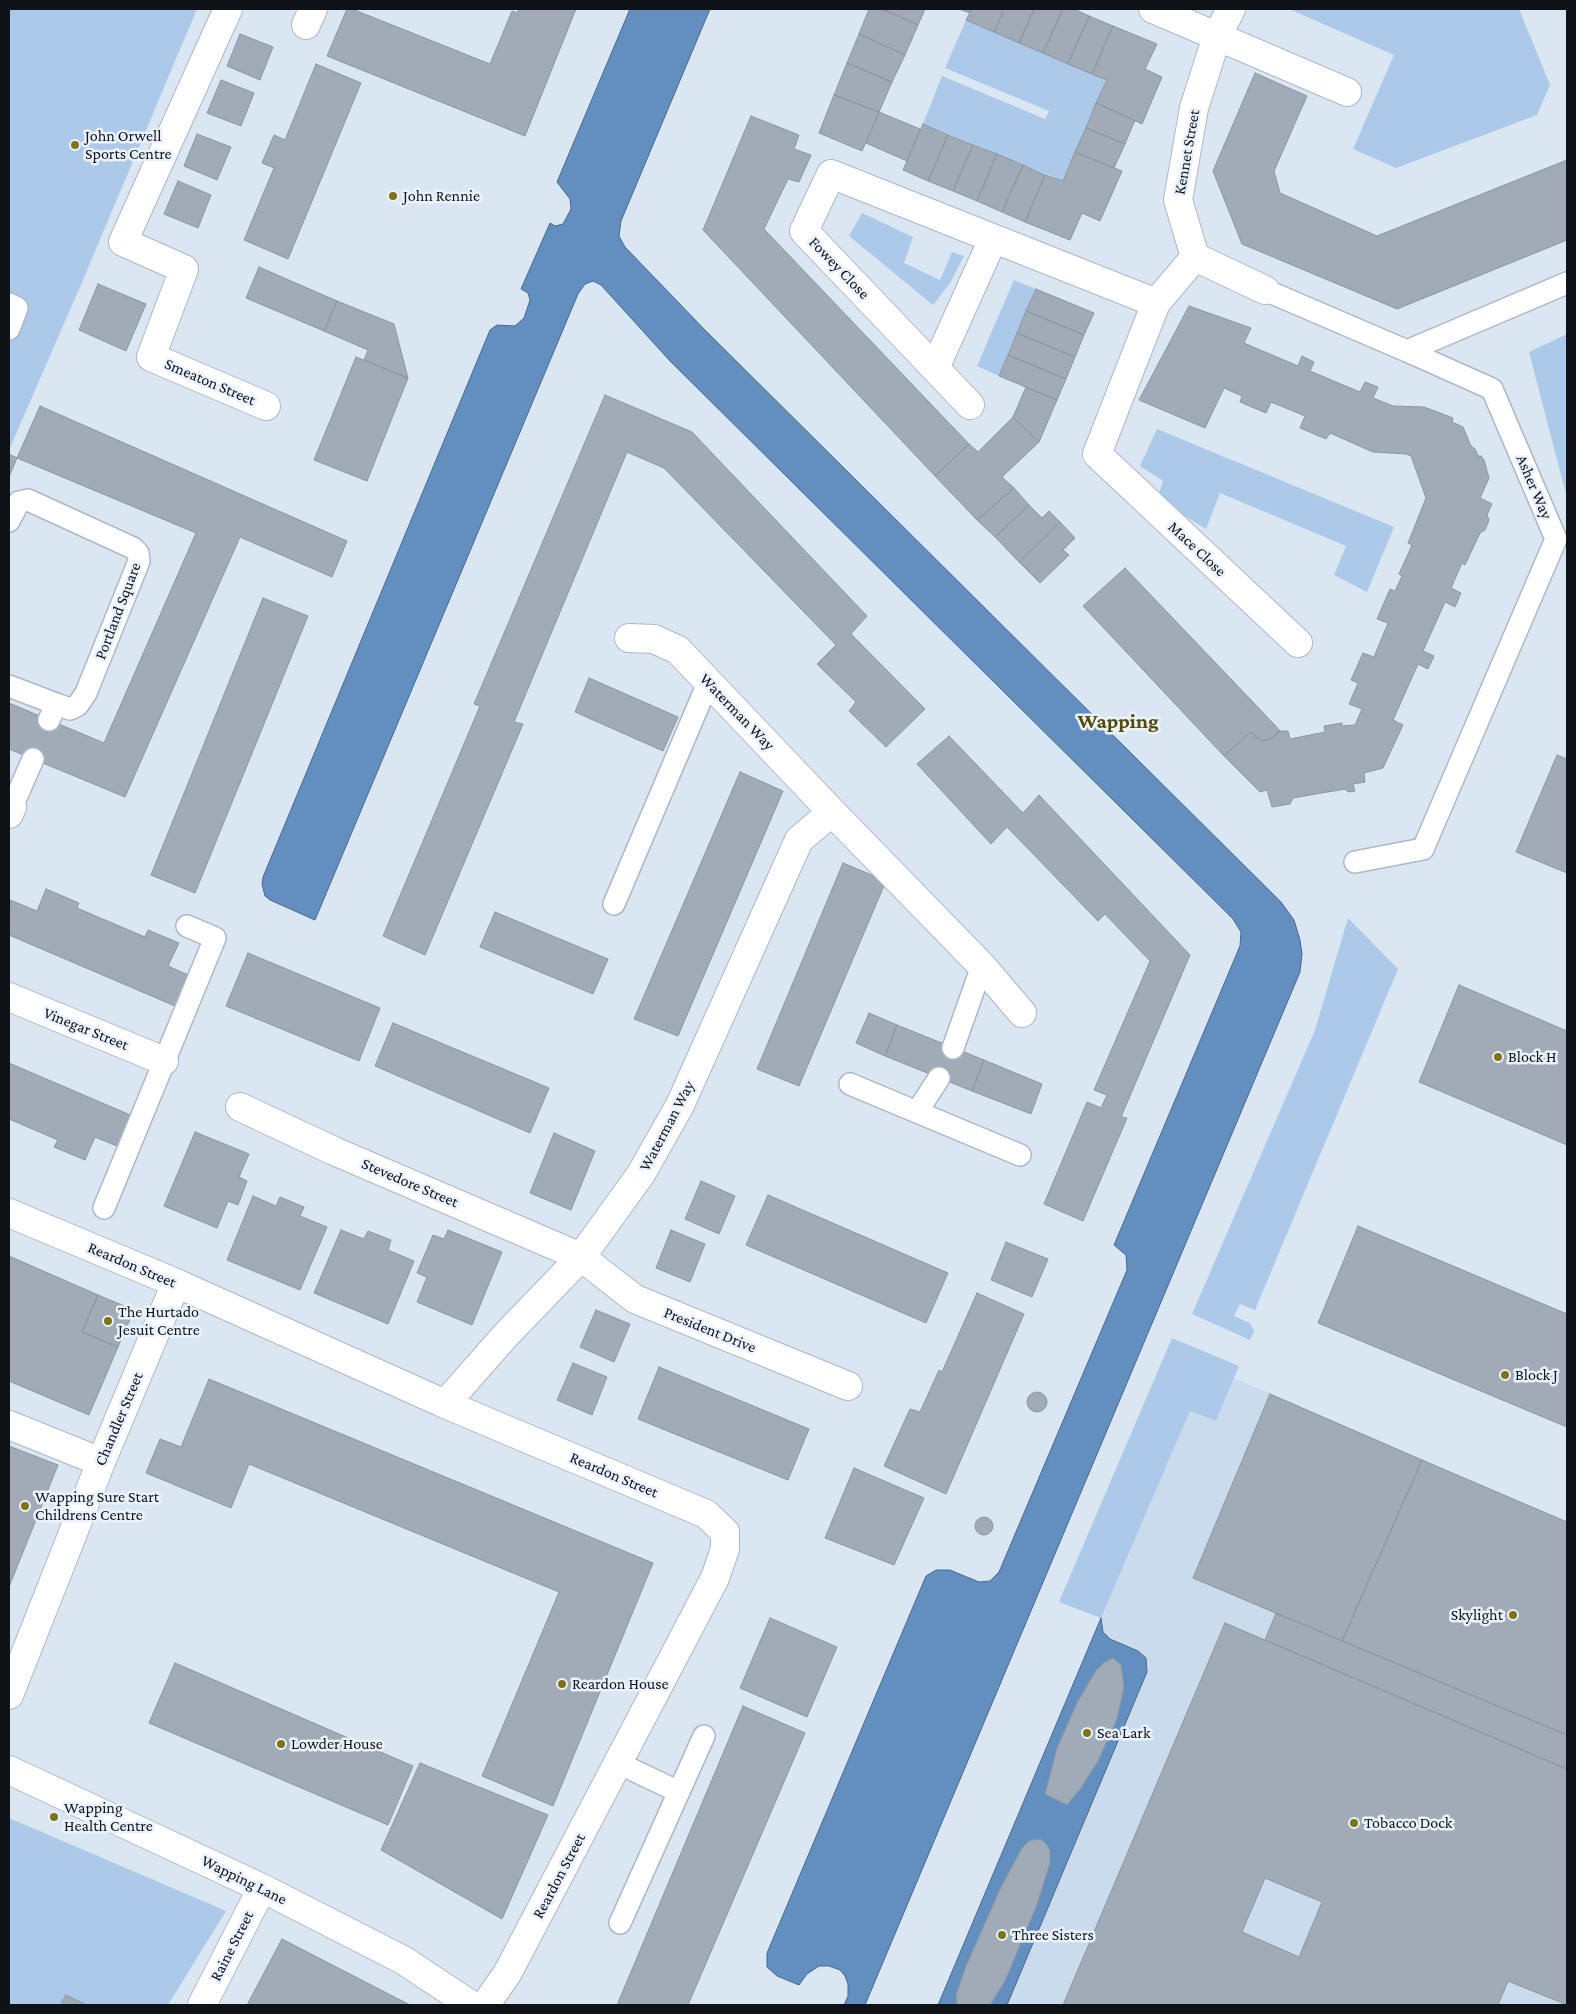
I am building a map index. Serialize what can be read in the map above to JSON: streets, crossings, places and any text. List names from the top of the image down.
{
  "streets": {
    "street": [
      "Kennet Street",
      "Fowey Close",
      "Smeaton Street",
      "Mace Close",
      "Waterman Way",
      "Vinegar Street",
      "Stevedore Street",
      "Reardon Street",
      "President Drive",
      "Chandler Street",
      "Wapping Lane",
      "Raine Street"
    ],
    "lane": ["Asher Way", "Portland Square"]
  },
  "crossings": [
    ["Fowey Close", "Mace Close"],
    ["Waterman Way", "Stevedore Street"],
    ["Waterman Way", "Reardon Street"],
    ["Waterman Way", "President Drive"],
    ["Stevedore Street", "President Drive"],
    ["Reardon Street", "Chandler Street"],
    ["Wapping Lane", "Raine Street"]
  ],
  "districts": ["Wapping"],
  "places": [
    "John Orwell Sports Centre",
    "John Rennie",
    "Block H",
    "The Hurtado Jesuit Centre",
    "Block J",
    "Wapping Sure Start Childrens Centre",
    "Skylight",
    "Reardon House",
    "Sea Lark",
    "Lowder House",
    "Wapping Health Centre",
    "Tobacco Dock",
    "Three Sisters"
  ]
}
